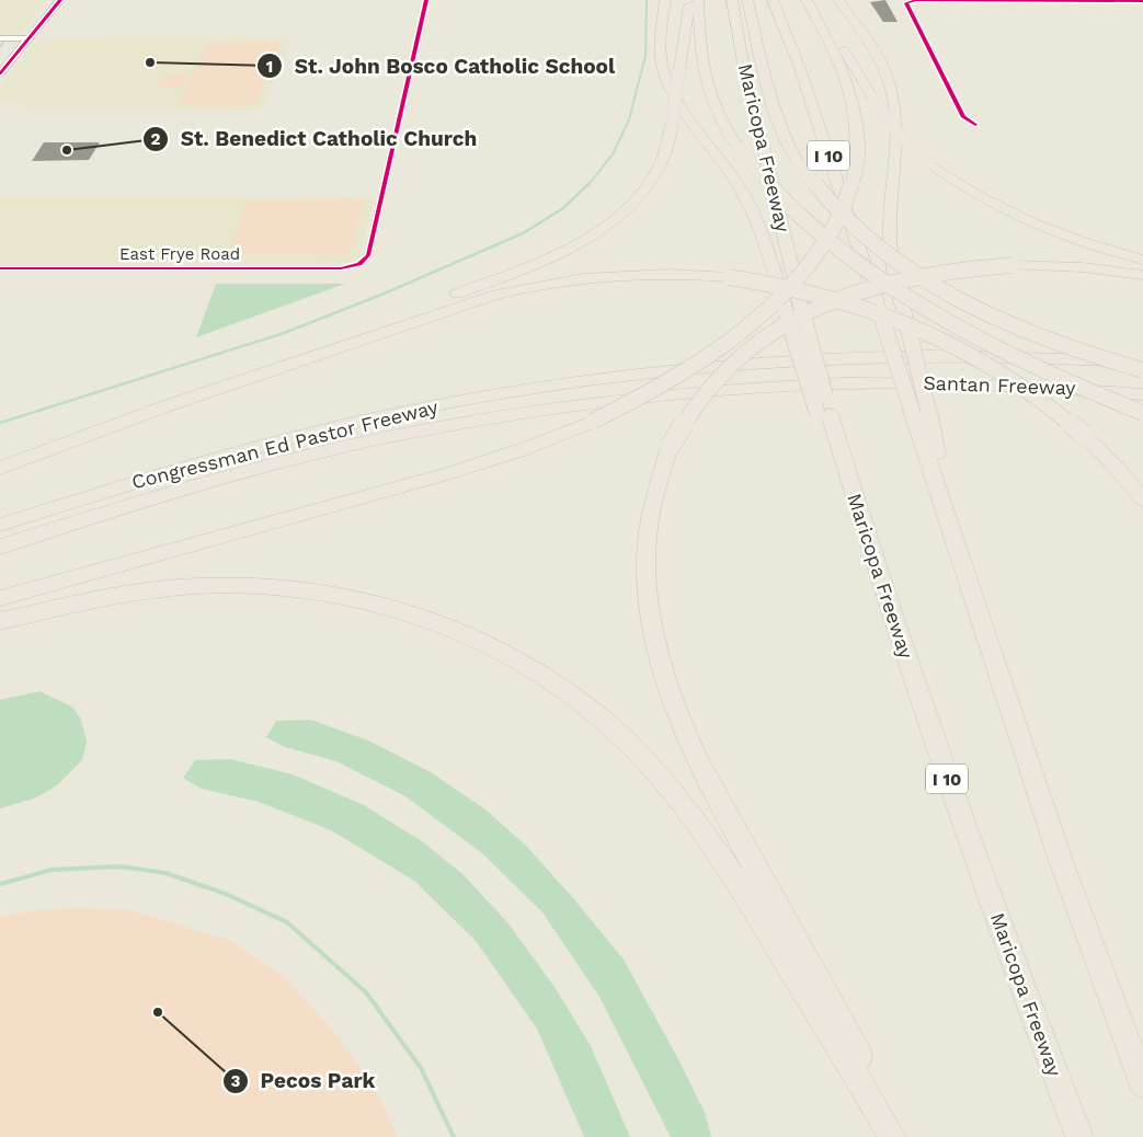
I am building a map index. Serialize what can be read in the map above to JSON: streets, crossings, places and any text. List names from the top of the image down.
{
  "streets": {
    "highway": [
      "Maricopa Freeway",
      "I 10",
      "Santan Freeway",
      "Congressman Ed Pastor Freeway"
    ],
    "street": ["East Frye Road"]
  },
  "crossings": [
    ["Santan Freeway", "Congressman Ed Pastor Freeway"]
  ],
  "places": ["St. John Bosco Catholic School", "St. Benedict Catholic Church", "Pecos Park"]
}
